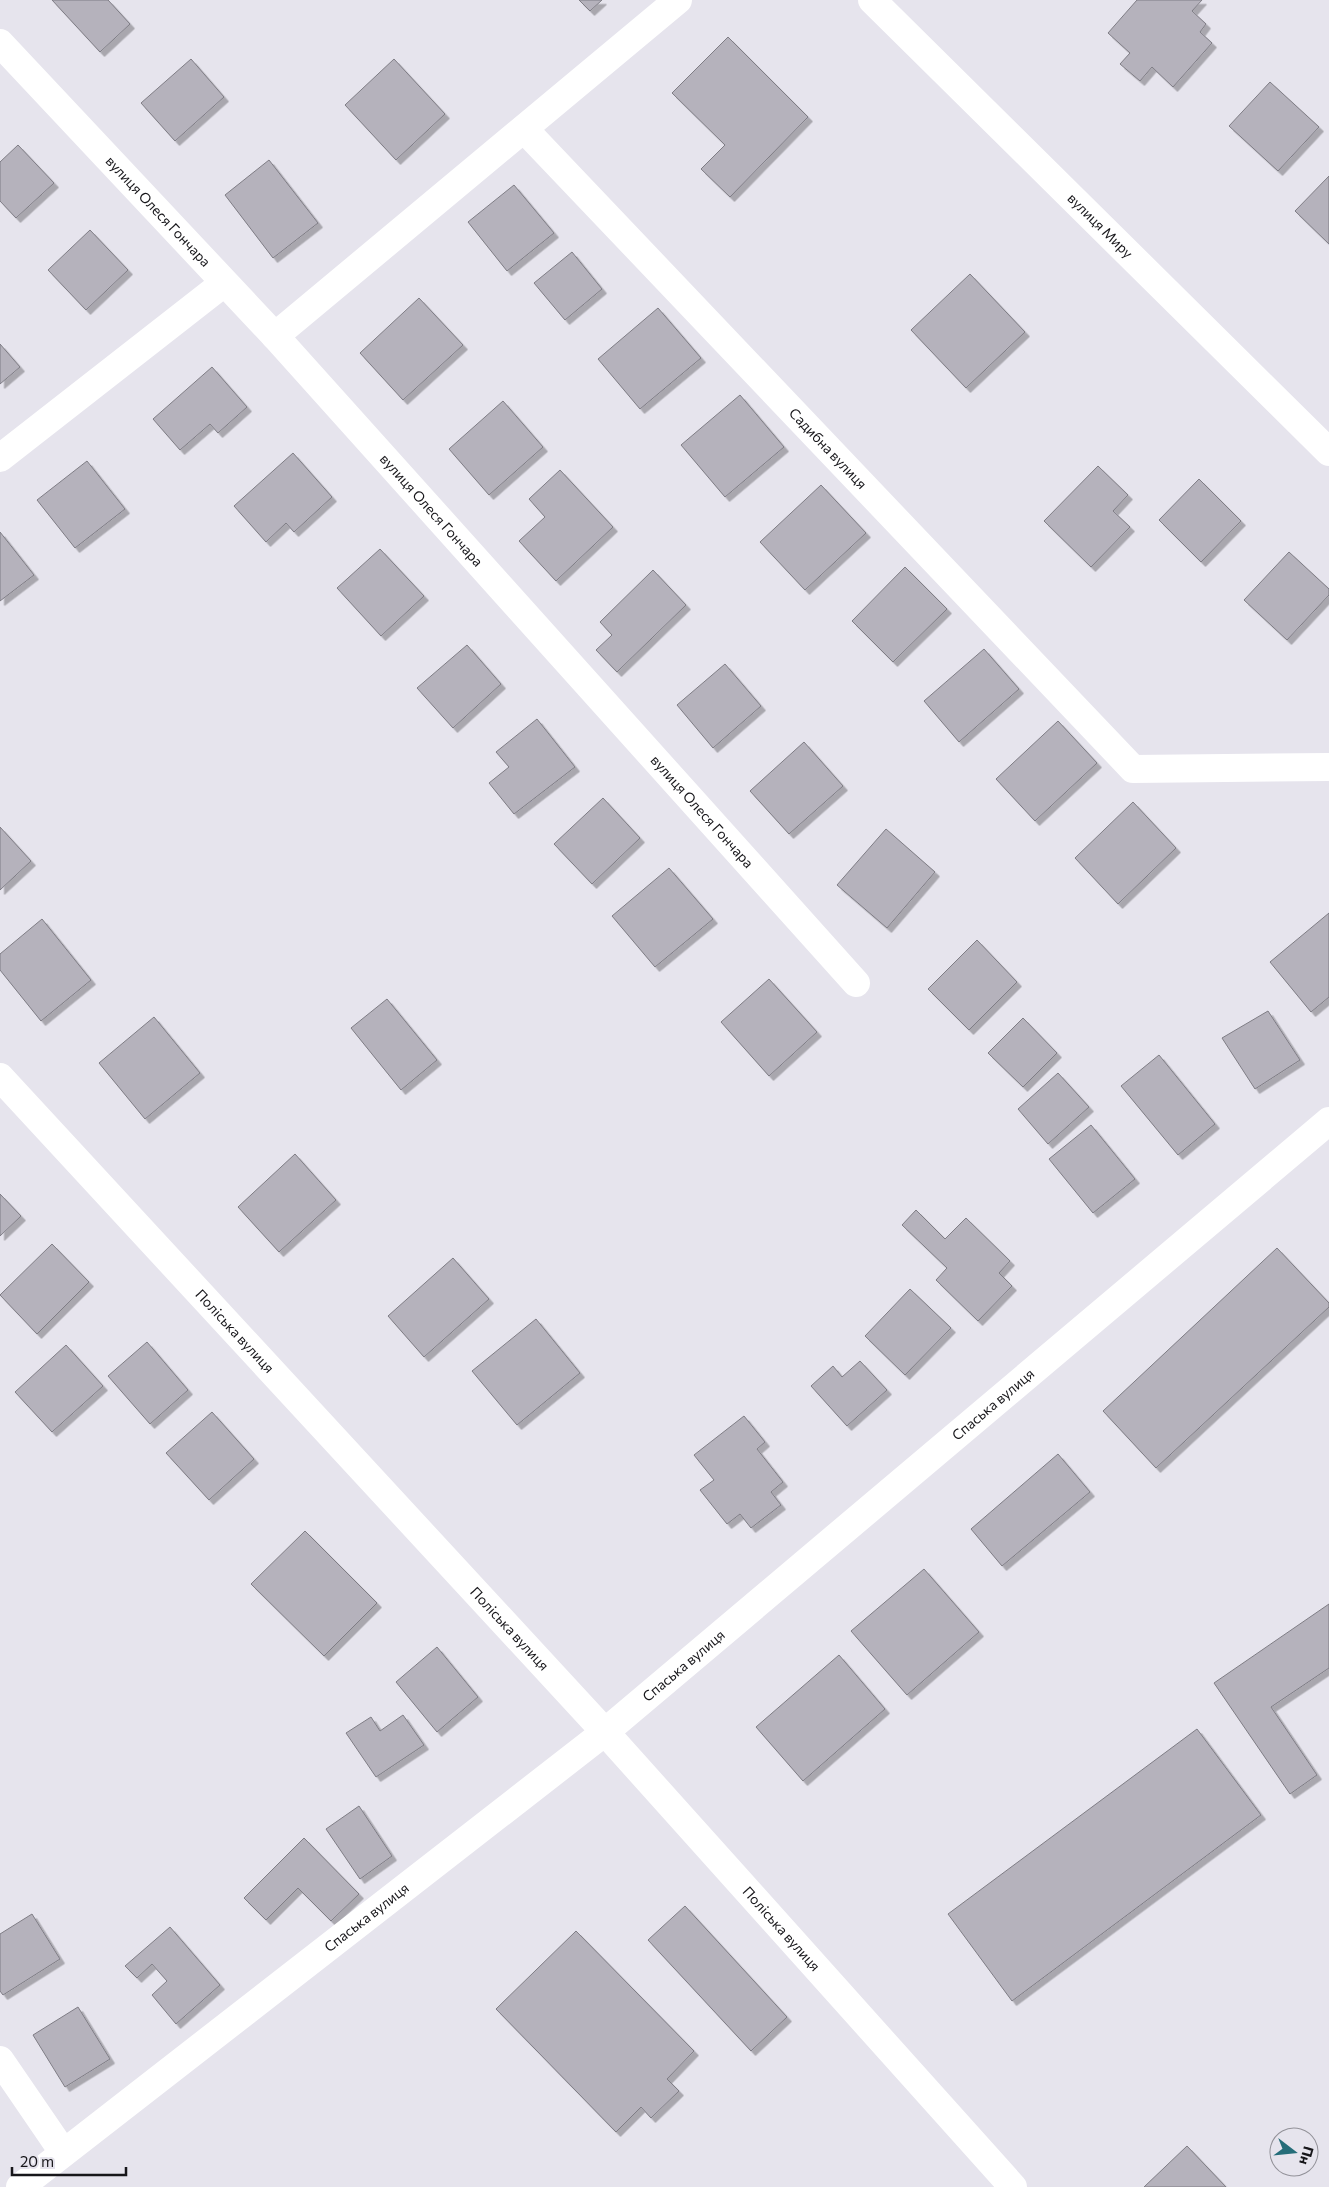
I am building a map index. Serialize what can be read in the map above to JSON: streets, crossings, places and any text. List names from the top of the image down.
{
  "streets": {
    "street": [
      "вулиця Олеся Гончара",
      "вулиця Миру",
      "Садибна вулиця",
      "Поліська вулиця",
      "Спаська вулиця"
    ]
  },
  "crossings": [
    ["Поліська вулиця", "Спаська вулиця"]
  ],
  "scale_bar": "20 m",
  "north": "right"
}
